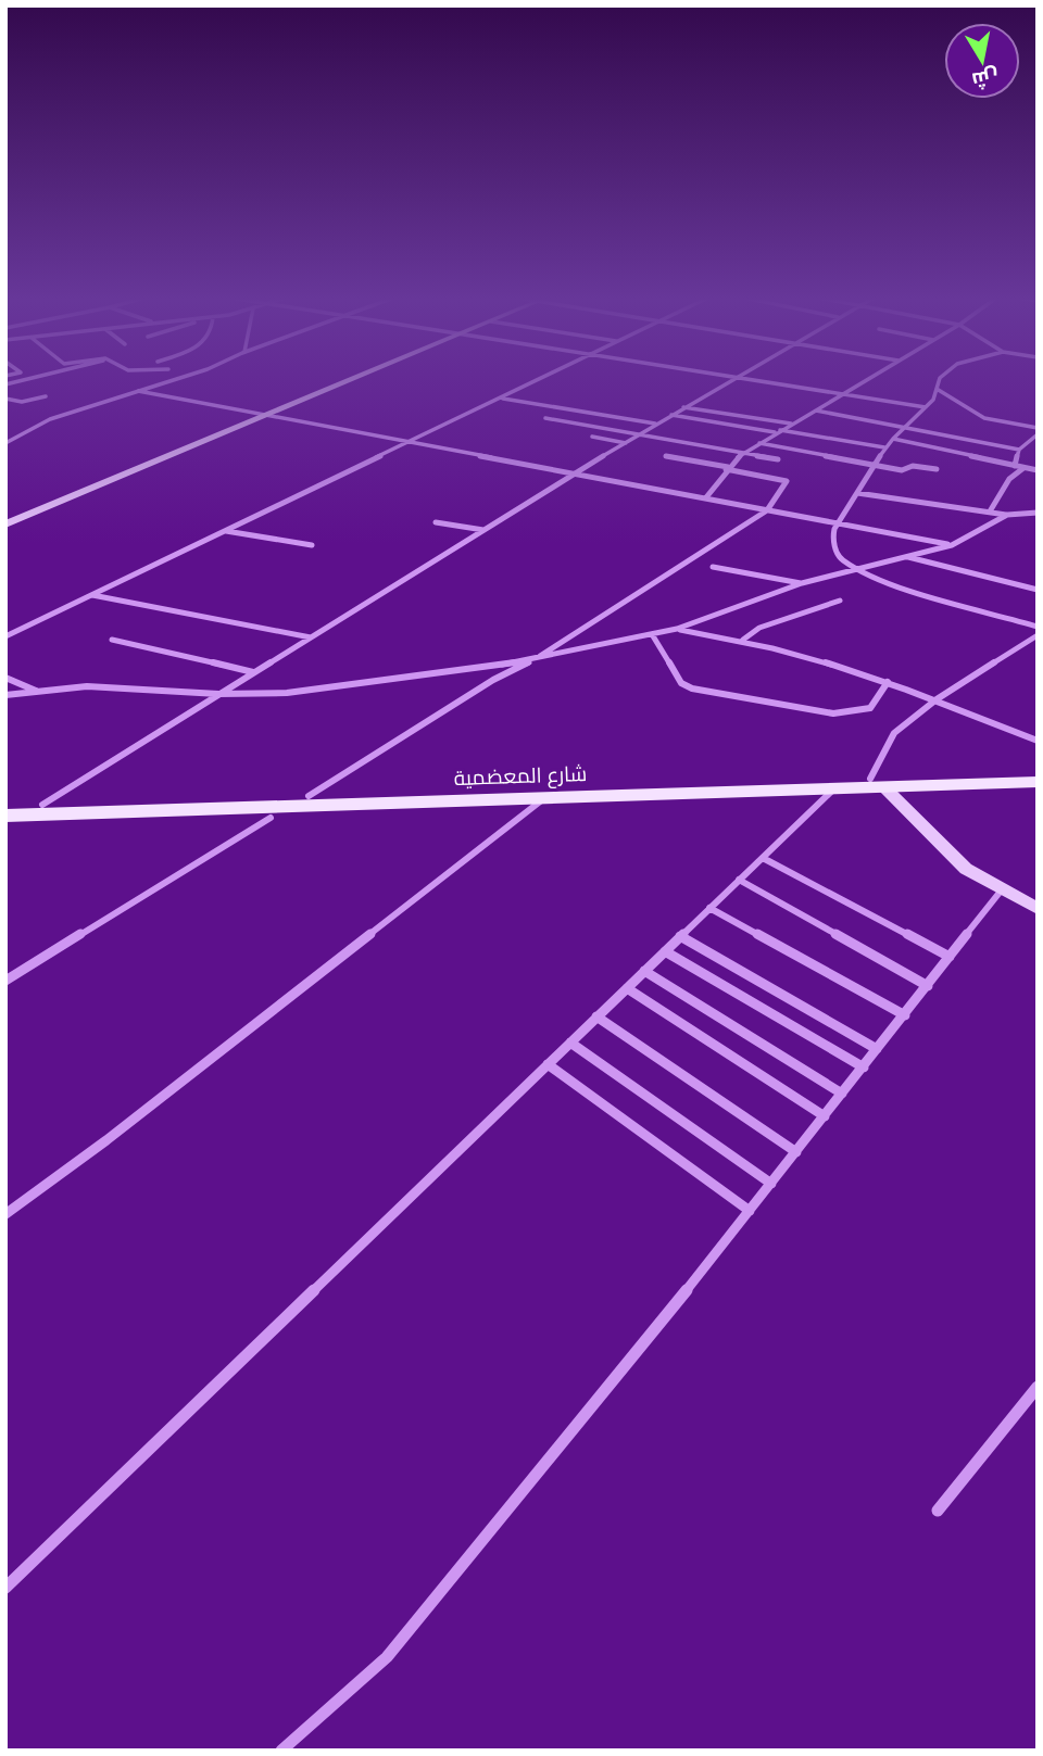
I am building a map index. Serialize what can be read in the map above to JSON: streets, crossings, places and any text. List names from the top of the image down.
{
  "streets": {
    "main road": ["شارع المعضمية"]
  },
  "north": "bottom"
}
